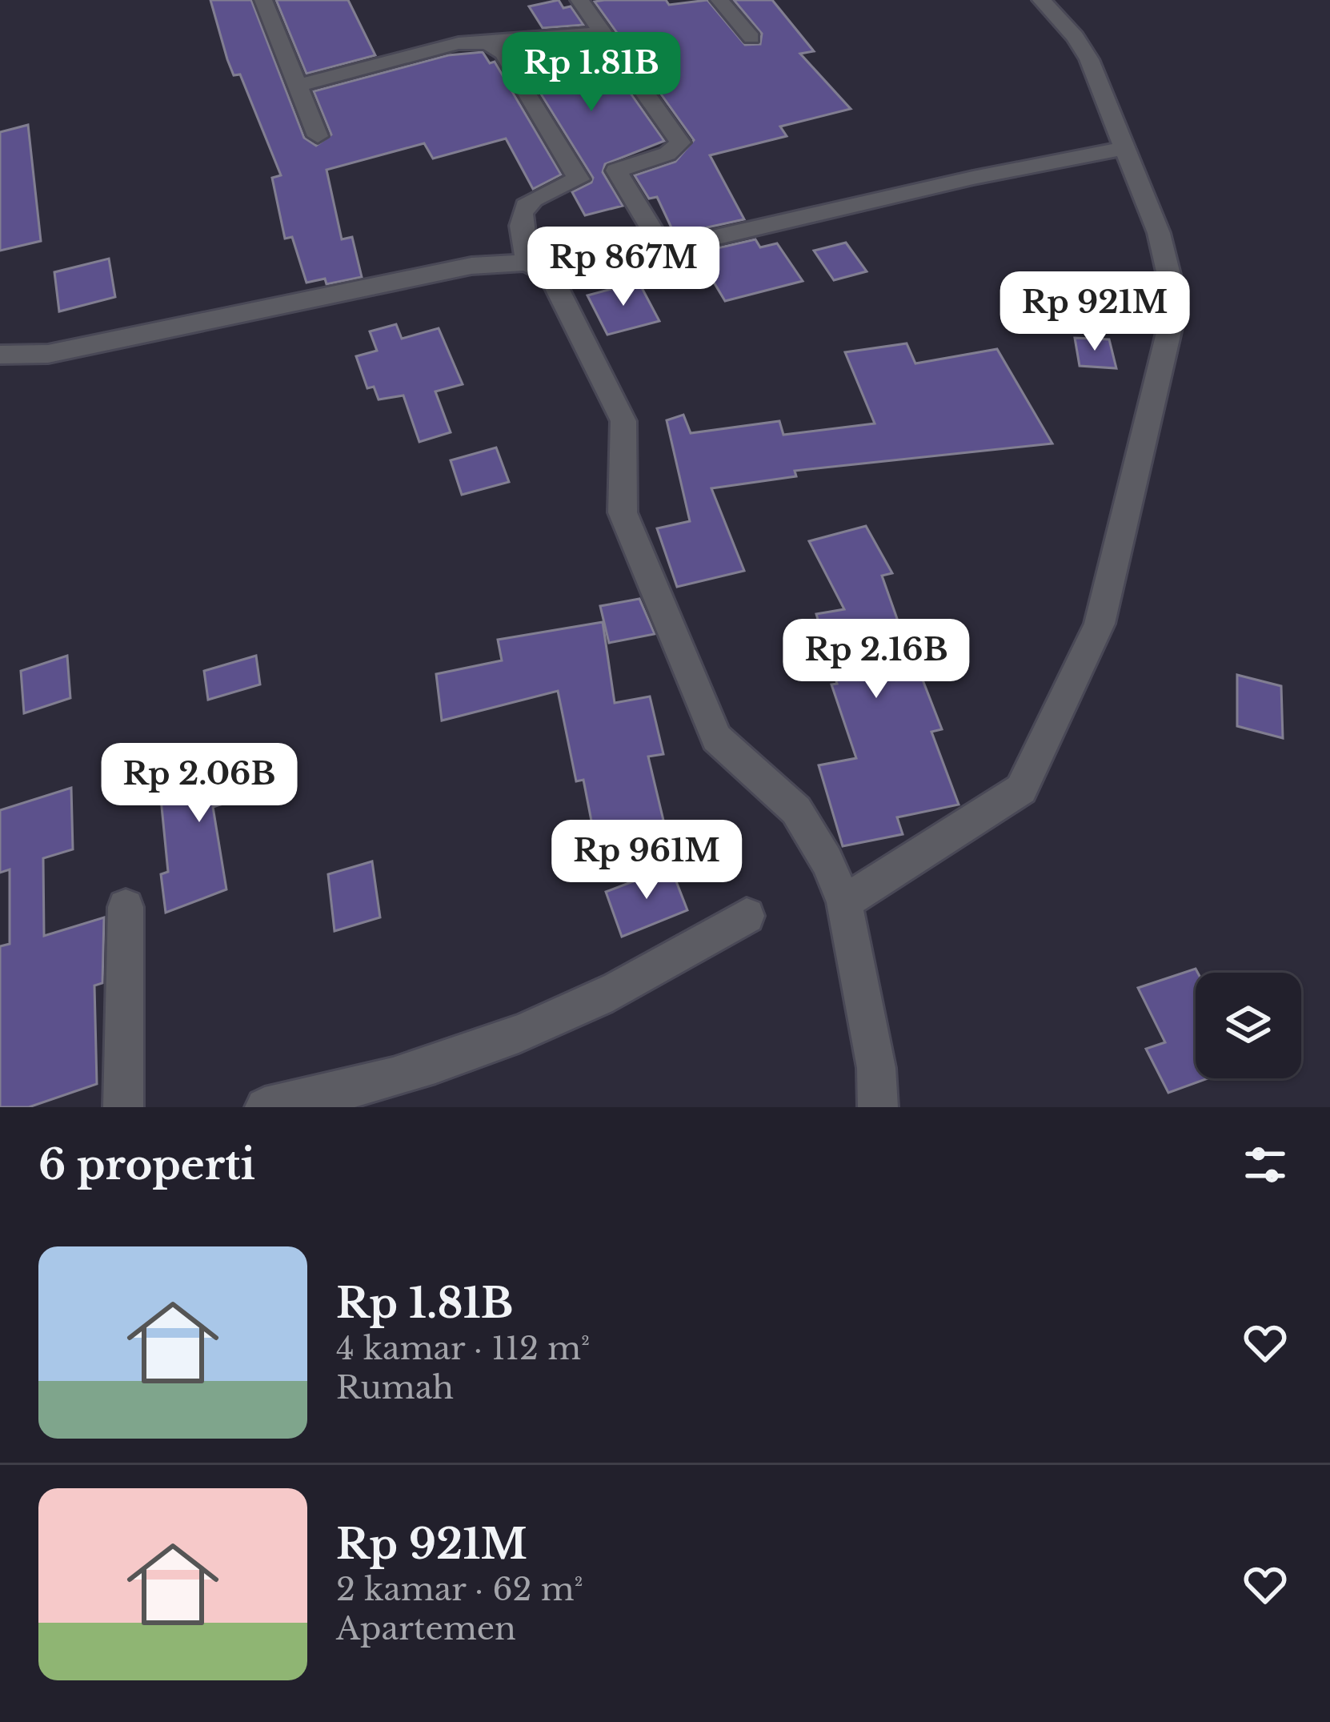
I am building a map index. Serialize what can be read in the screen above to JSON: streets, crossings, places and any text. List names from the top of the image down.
{
  "page": {
    "price": [
      "Rp 1.81B",
      "Rp 867M",
      "Rp 921M",
      "Rp 2.16B",
      "Rp 2.06B",
      "Rp 961M"
    ],
    "heading": "6 properti",
    "list": [
      {
        "name": "Rp 1.81B",
        "note": "4 kamar · 112 m² · Rumah"
      },
      {
        "name": "Rp 921M",
        "note": "2 kamar · 62 m² · Apartemen"
      }
    ]
  }
}
